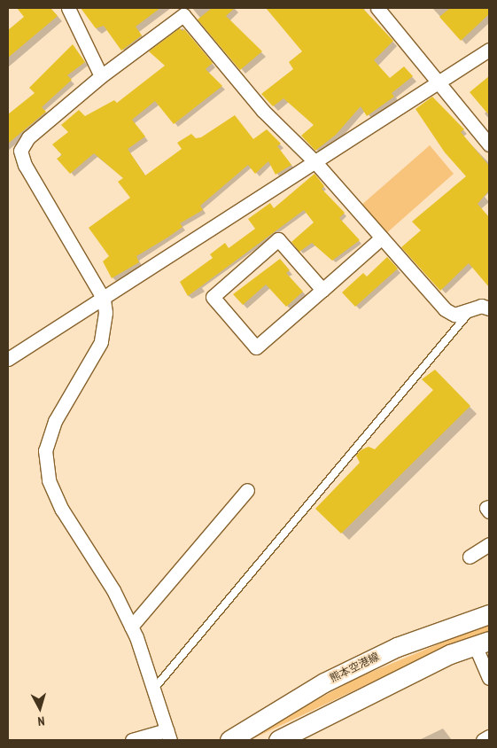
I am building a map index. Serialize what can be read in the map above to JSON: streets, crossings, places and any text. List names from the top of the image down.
{
  "streets": {
    "main road": ["熊本空港線"]
  },
  "north": "bottom"
}
